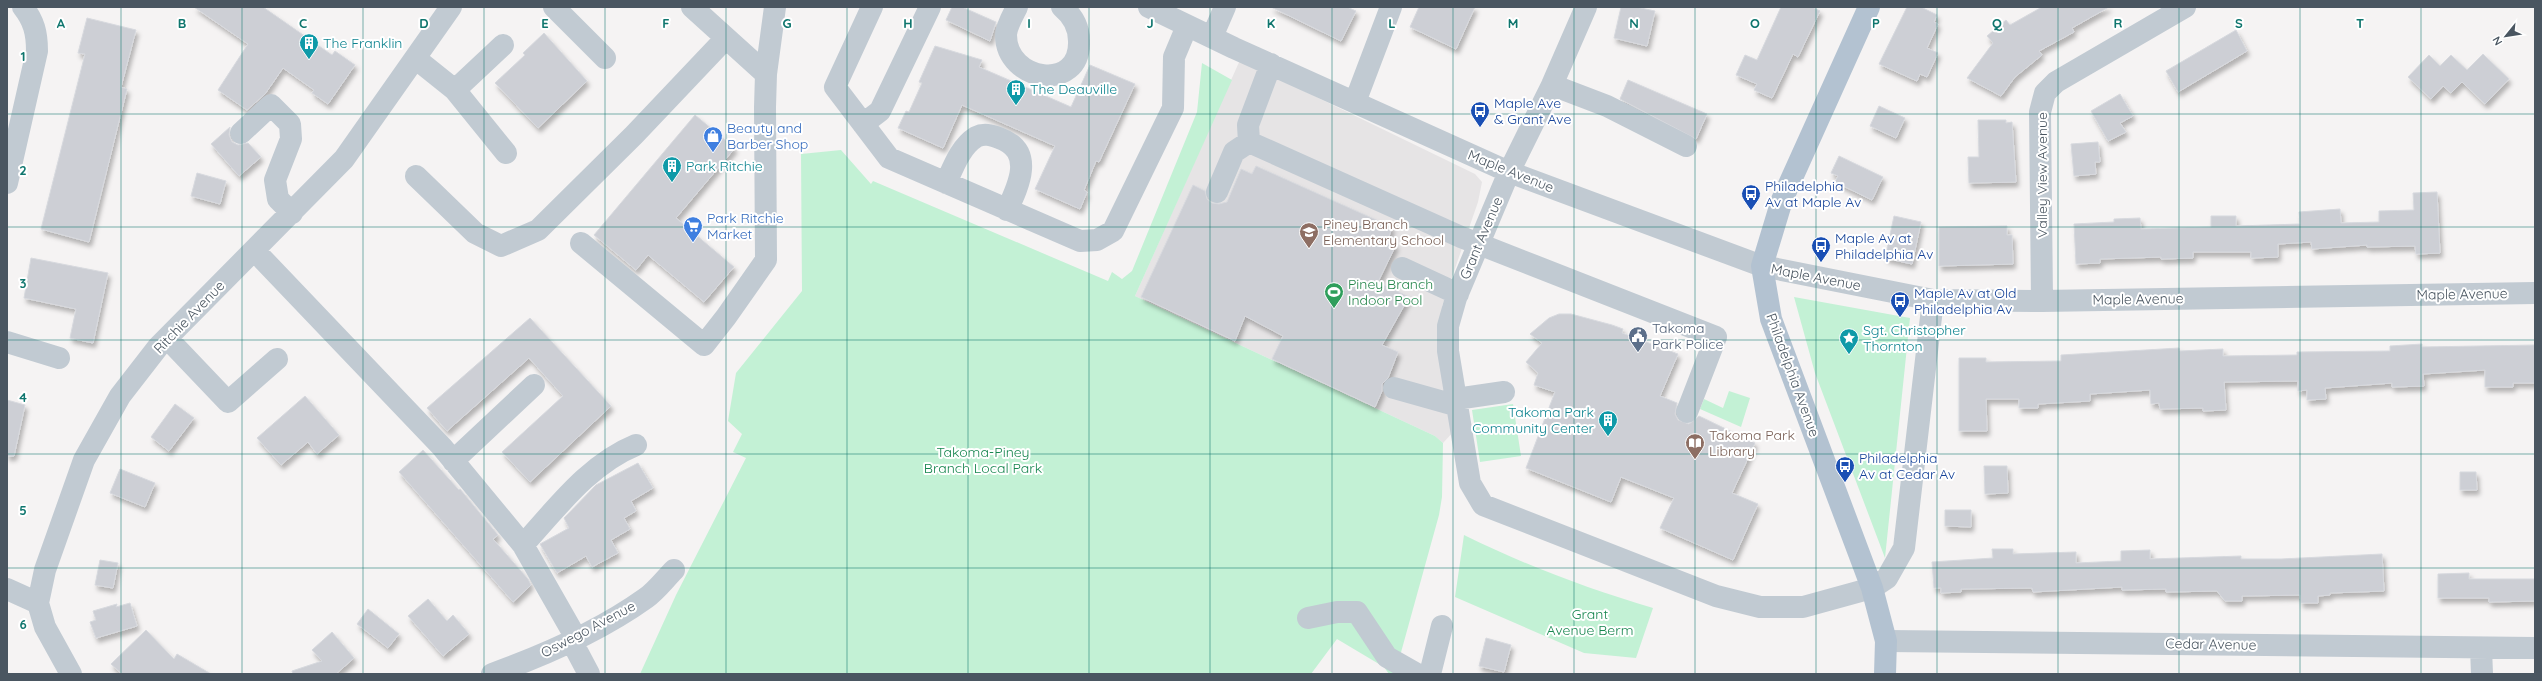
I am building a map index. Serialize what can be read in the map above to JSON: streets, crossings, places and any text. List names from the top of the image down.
{
  "streets": {
    "main road": ["Philadelphia Avenue"],
    "street": [
      "Maple Avenue",
      "Valley View Avenue",
      "Grant Avenue",
      "Ritchie Avenue",
      "Oswego Avenue",
      "Cedar Avenue"
    ]
  },
  "crossings": [
    ["Maple Avenue", "Valley View Avenue"],
    ["Maple Avenue", "Grant Avenue"],
    ["Maple Avenue", "Philadelphia Avenue"],
    ["Grant Avenue", "Philadelphia Avenue"],
    ["Philadelphia Avenue", "Cedar Avenue"]
  ],
  "parks": ["Takoma-Piney Branch Local Park", "Grant Avenue Berm"],
  "places": {
    "building": [
      "The Franklin",
      "The Deauville",
      "Park Ritchie",
      "Takoma Park Community Center"
    ],
    "bus stop": [
      "Maple Ave & Grant Ave",
      "Philadelphia Av at Maple Av",
      "Maple Av at Philadelphia Av",
      "Maple Av at Old Philadelphia Av",
      "Philadelphia Av at Cedar Av"
    ],
    "shop": ["Beauty and Barber Shop"],
    "supermarket": ["Park Ritchie Market"],
    "school or university": ["Piney Branch Elementary School"],
    "sports": ["Piney Branch Indoor Pool"],
    "public building": ["Takoma Park Police"],
    "place": ["Sgt. Christopher Thornton"],
    "library": ["Takoma Park Library"]
  },
  "north": "bottom left",
  "grid": {
    "columns": [
      "A",
      "B",
      "C",
      "D",
      "E",
      "F",
      "G",
      "H",
      "I",
      "J",
      "K",
      "L",
      "M",
      "N",
      "O",
      "P",
      "Q",
      "R",
      "S",
      "T"
    ],
    "rows": [
      "1",
      "2",
      "3",
      "4",
      "5",
      "6"
    ]
  }
}
